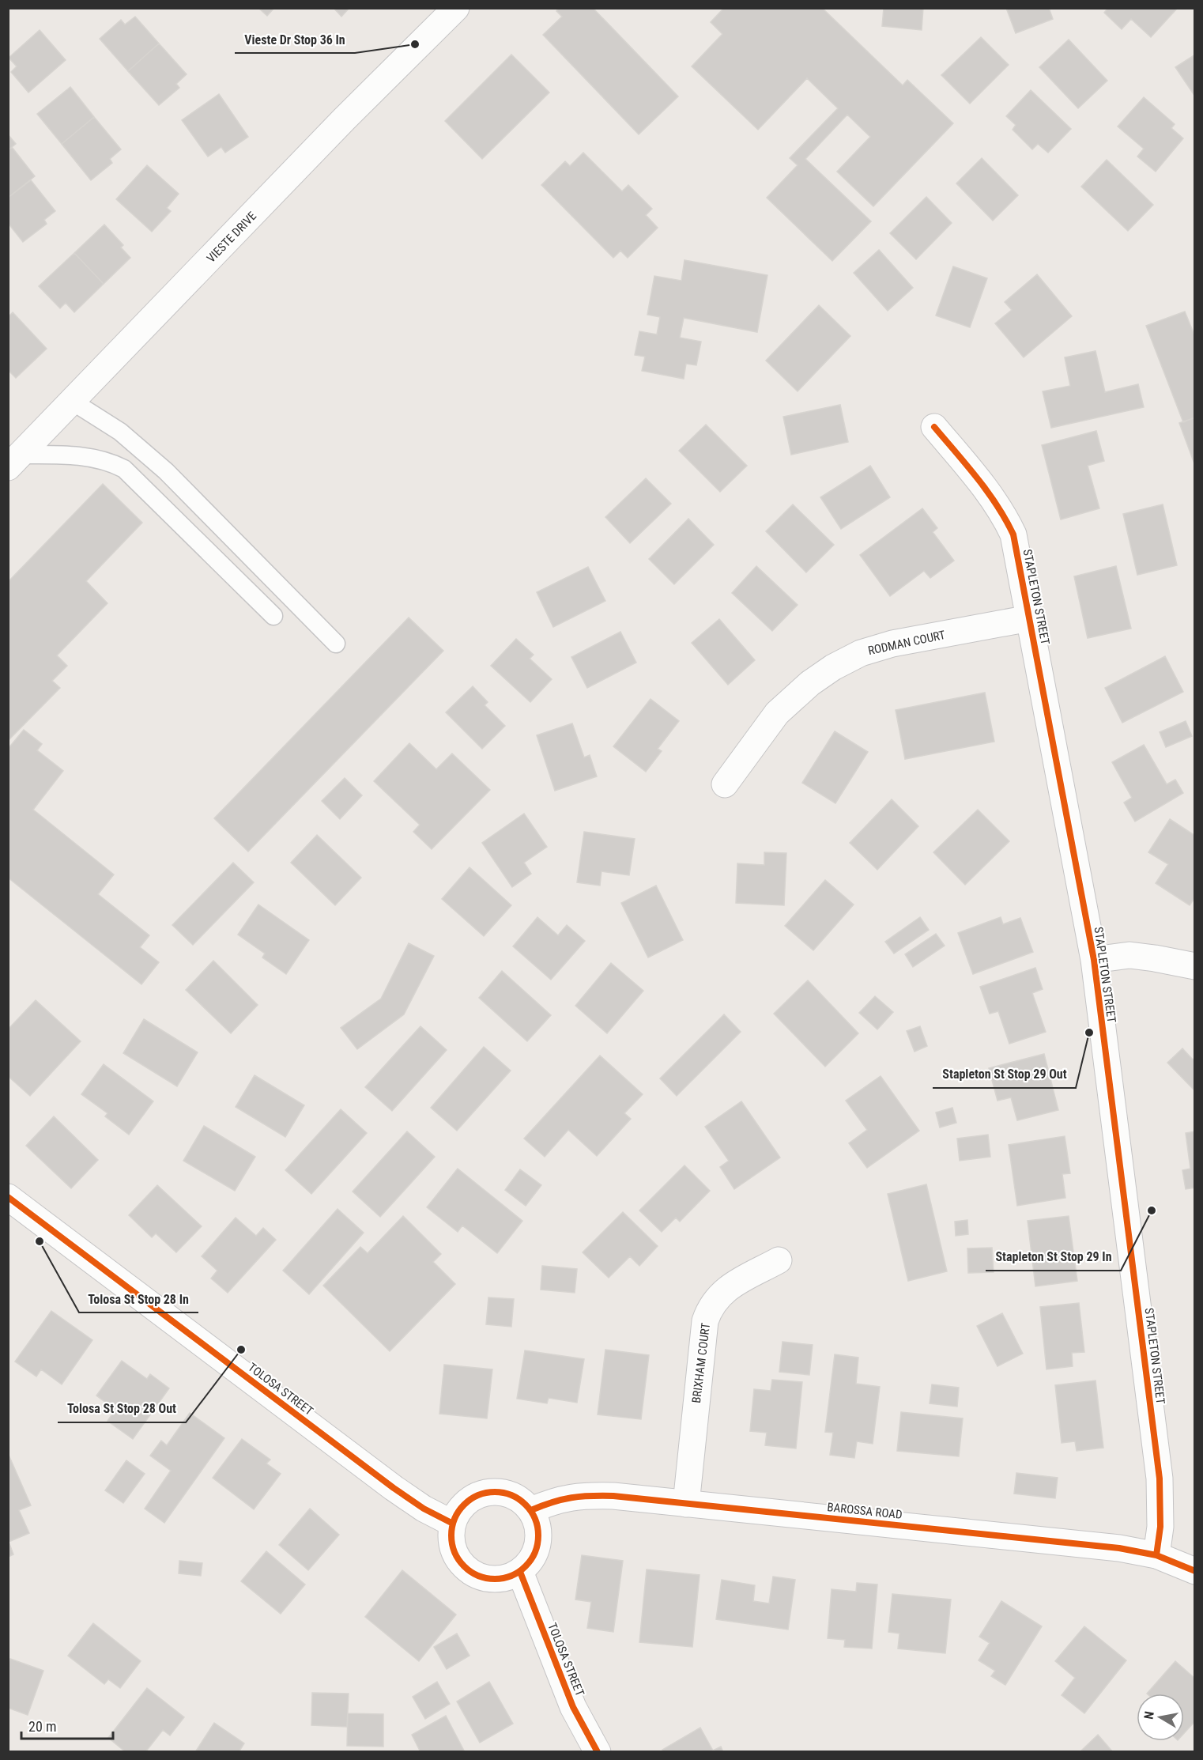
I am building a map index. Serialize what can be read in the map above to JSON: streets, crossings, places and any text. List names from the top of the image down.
{
  "streets": {
    "street": [
      "VIESTE DRIVE",
      "STAPLETON STREET",
      "RODMAN COURT",
      "BRIXHAM COURT",
      "TOLOSA STREET",
      "BAROSSA ROAD"
    ]
  },
  "crossings": [
    ["STAPLETON STREET", "RODMAN COURT"],
    ["STAPLETON STREET", "BAROSSA ROAD"],
    ["BRIXHAM COURT", "BAROSSA ROAD"],
    ["TOLOSA STREET", "BAROSSA ROAD"]
  ],
  "places": [
    "Vieste Dr Stop 36 In",
    "Stapleton St Stop 29 Out",
    "Stapleton St Stop 29 In",
    "Tolosa St Stop 28 In",
    "Tolosa St Stop 28 Out"
  ],
  "scale_bar": "20 m",
  "north": "left"
}
